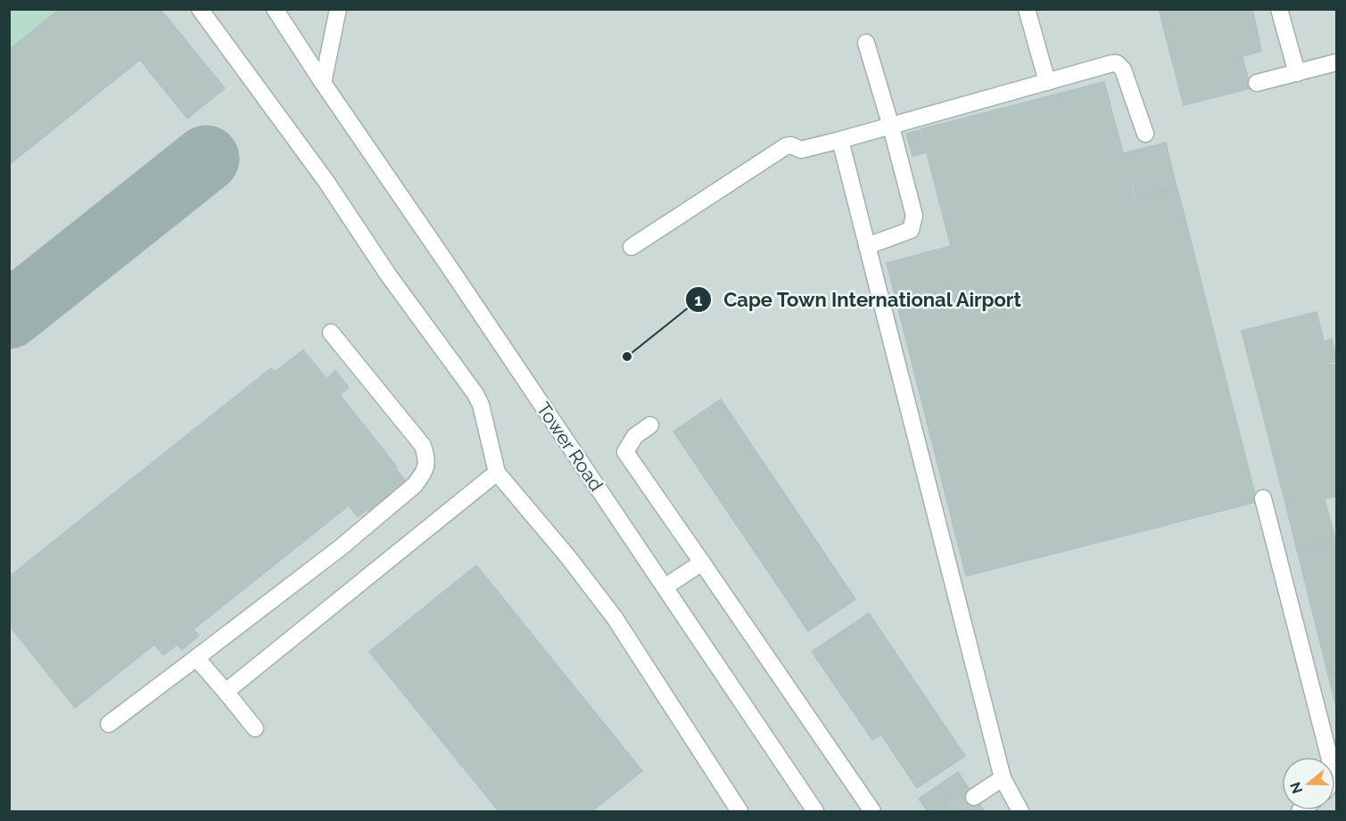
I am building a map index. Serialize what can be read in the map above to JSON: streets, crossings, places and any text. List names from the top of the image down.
{
  "streets": {
    "street": ["Tower Road"]
  },
  "places": ["Cape Town International Airport"],
  "north": "left"
}
